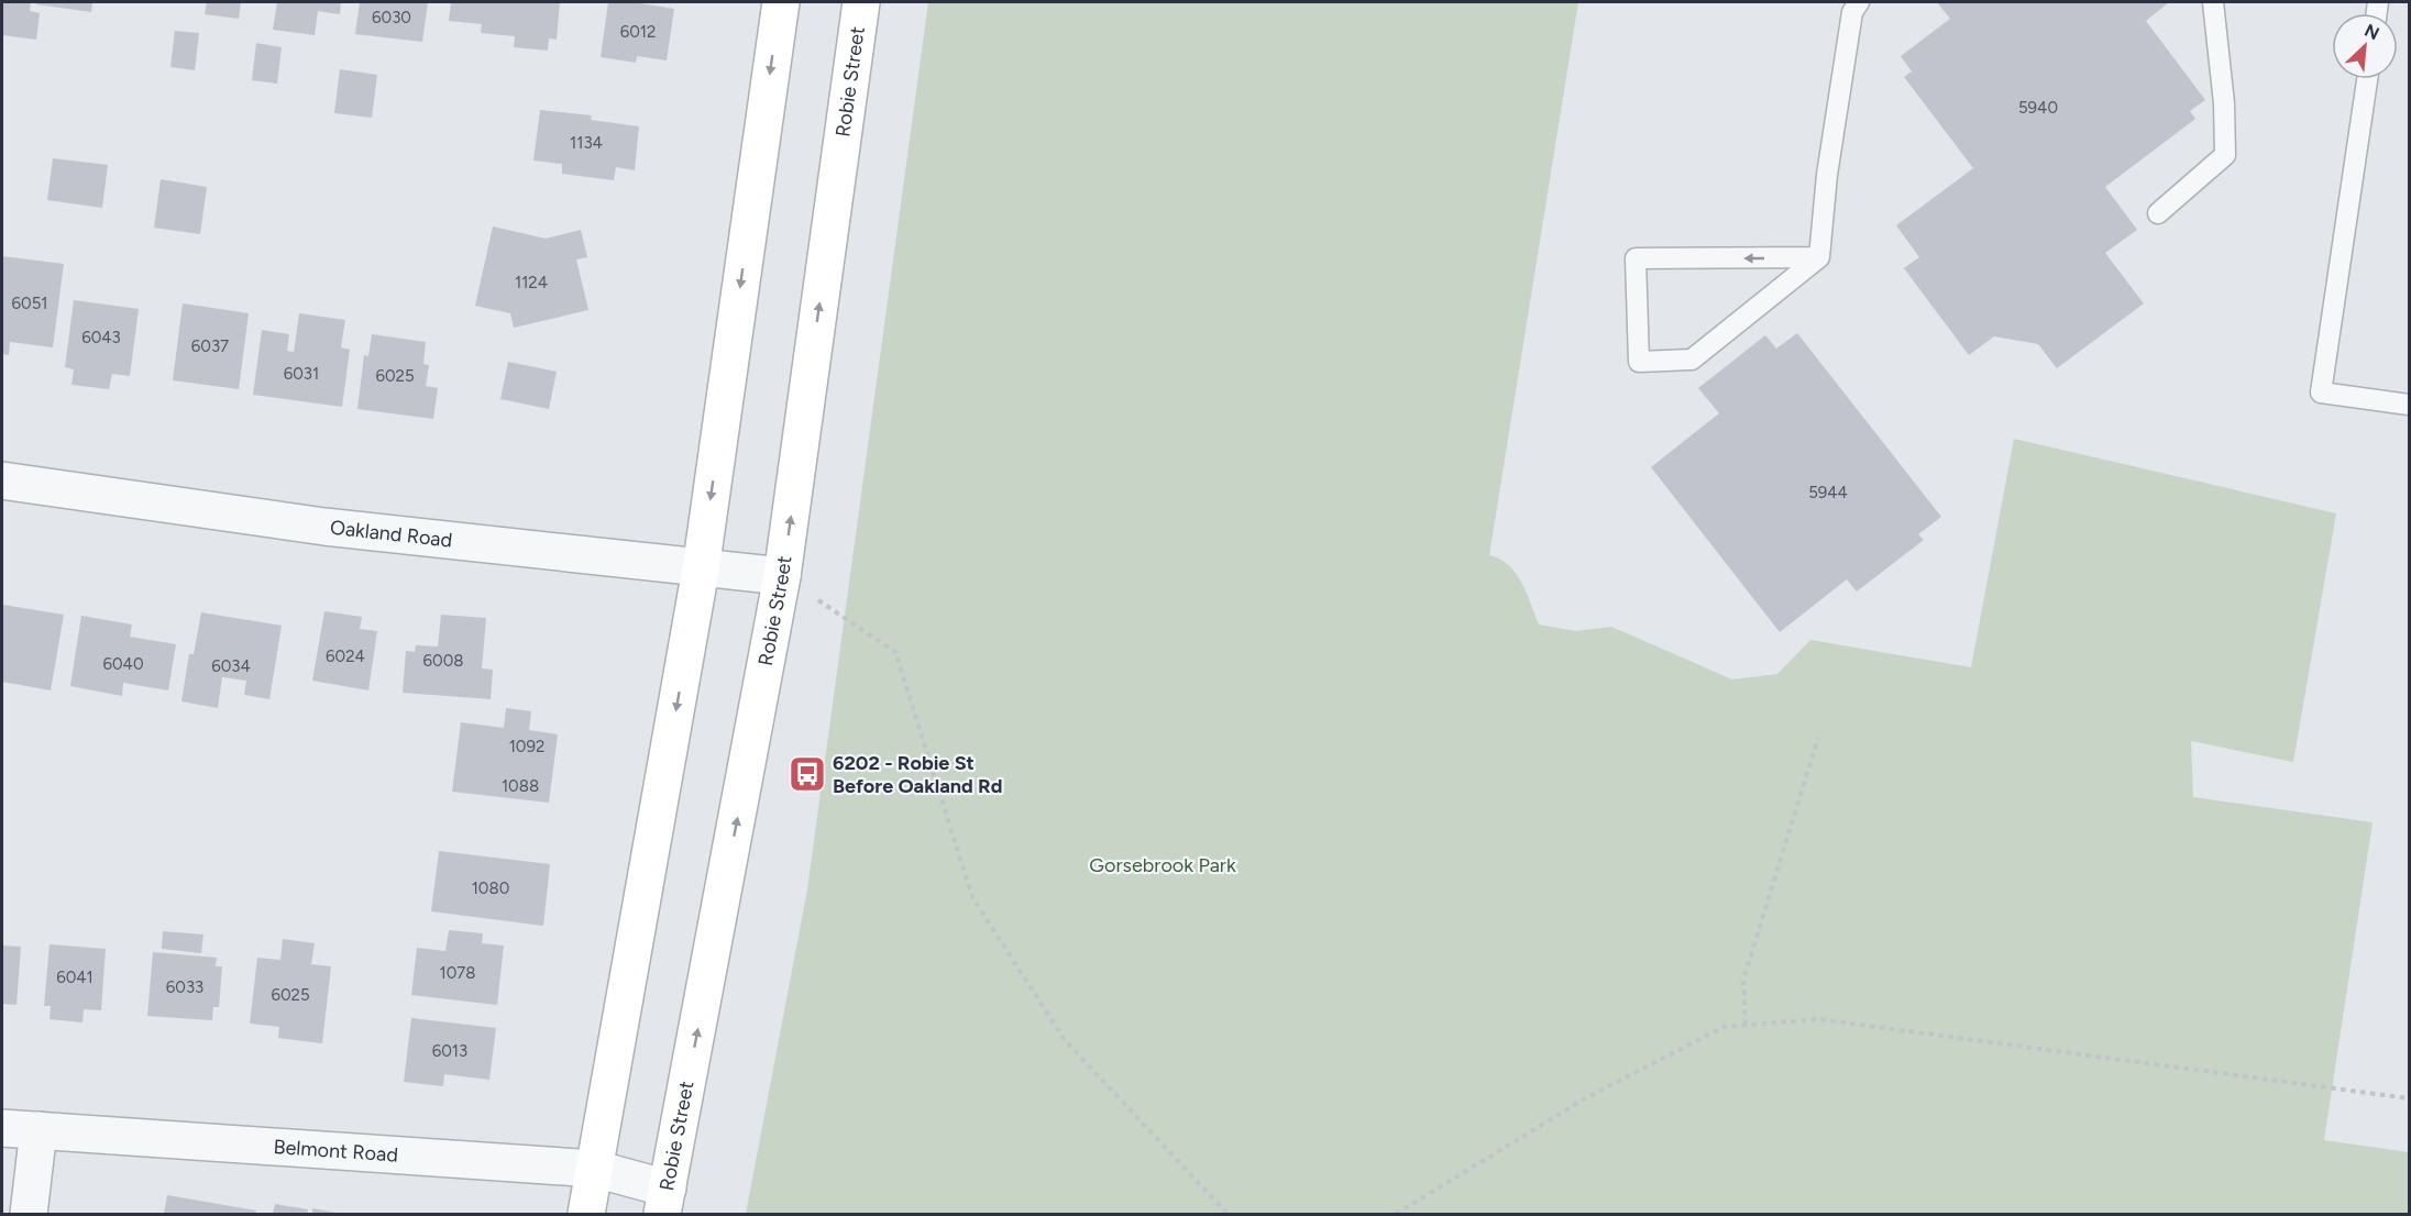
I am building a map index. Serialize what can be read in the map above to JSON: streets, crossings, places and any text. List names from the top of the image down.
{
  "streets": {
    "main road": ["Robie Street"],
    "street": ["Oakland Road", "Belmont Road"]
  },
  "crossings": [
    ["Robie Street", "Oakland Road"],
    ["Robie Street", "Belmont Road"]
  ],
  "parks": ["Gorsebrook Park"],
  "places": {
    "bus stop": ["6202 - Robie St Before Oakland Rd"]
  },
  "house_numbers": [
    "6030",
    "6012",
    "5940",
    "1134",
    "1124",
    "6051",
    "6043",
    "6037",
    "6031",
    "6025",
    "5944",
    "6024",
    "6008",
    "6040",
    "6034",
    "1092",
    "1088",
    "1080",
    "1078",
    "6041",
    "6033",
    "6025",
    "6013"
  ],
  "north": "top right"
}
